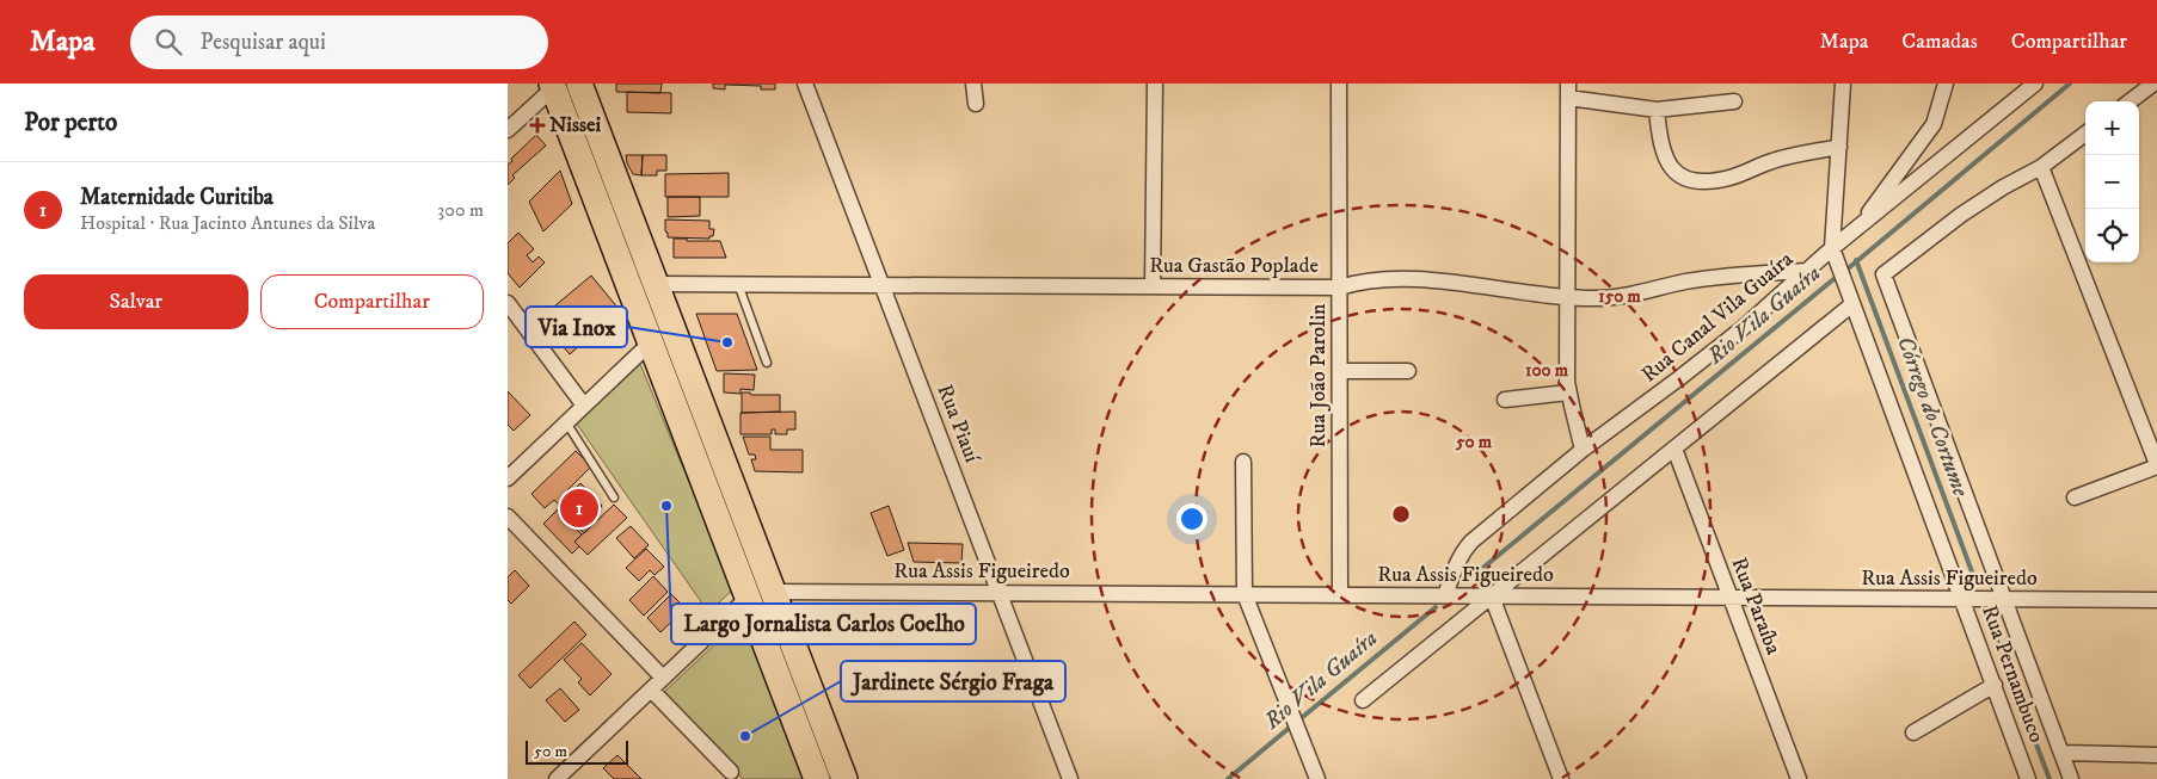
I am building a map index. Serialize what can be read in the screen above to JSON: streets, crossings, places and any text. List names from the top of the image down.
{
  "streets": {
    "street": [
      "Rua Gastão Poplade",
      "Rua Canal Vila Guaíra",
      "Rua João Parolin",
      "Rua Piauí",
      "Rua Assis Figueiredo",
      "Rua Paraíba",
      "Rua Pernambuco"
    ]
  },
  "crossings": [
    ["Rua Gastão Poplade", "Rua Canal Vila Guaíra"],
    ["Rua Gastão Poplade", "Rua João Parolin"],
    ["Rua Gastão Poplade", "Rua Piauí"],
    ["Rua Canal Vila Guaíra", "Rua Assis Figueiredo"],
    ["Rua Canal Vila Guaíra", "Rua Pernambuco"],
    ["Rua João Parolin", "Rua Assis Figueiredo"],
    ["Rua Piauí", "Rua Assis Figueiredo"],
    ["Rua Assis Figueiredo", "Rua Paraíba"],
    ["Rua Assis Figueiredo", "Rua Pernambuco"]
  ],
  "water": ["Rio Vila Guaíra", "Córrego do Cortume"],
  "places": {
    "health": ["Nissei"],
    "other": ["Via Inox", "Largo Jornalista Carlos Coelho", "Jardinete Sérgio Fraga"]
  },
  "scale_bar": "50 m",
  "page": {
    "header": "Mapa",
    "search": "Pesquisar aqui",
    "nav": ["Mapa", "Camadas", "Compartilhar"],
    "heading": "Por perto",
    "map_buttons": ["+", "−"],
    "list": [
      {
        "mark": "1",
        "name": "Maternidade Curitiba",
        "note": "Hospital · Rua Jacinto Antunes da Silva",
        "value": "300 m"
      }
    ],
    "buttons": ["Salvar", "Compartilhar"],
    "pins": "1",
    "scale": "50 m"
  },
  "rings": ["150 m", "100 m", "50 m"]
}
